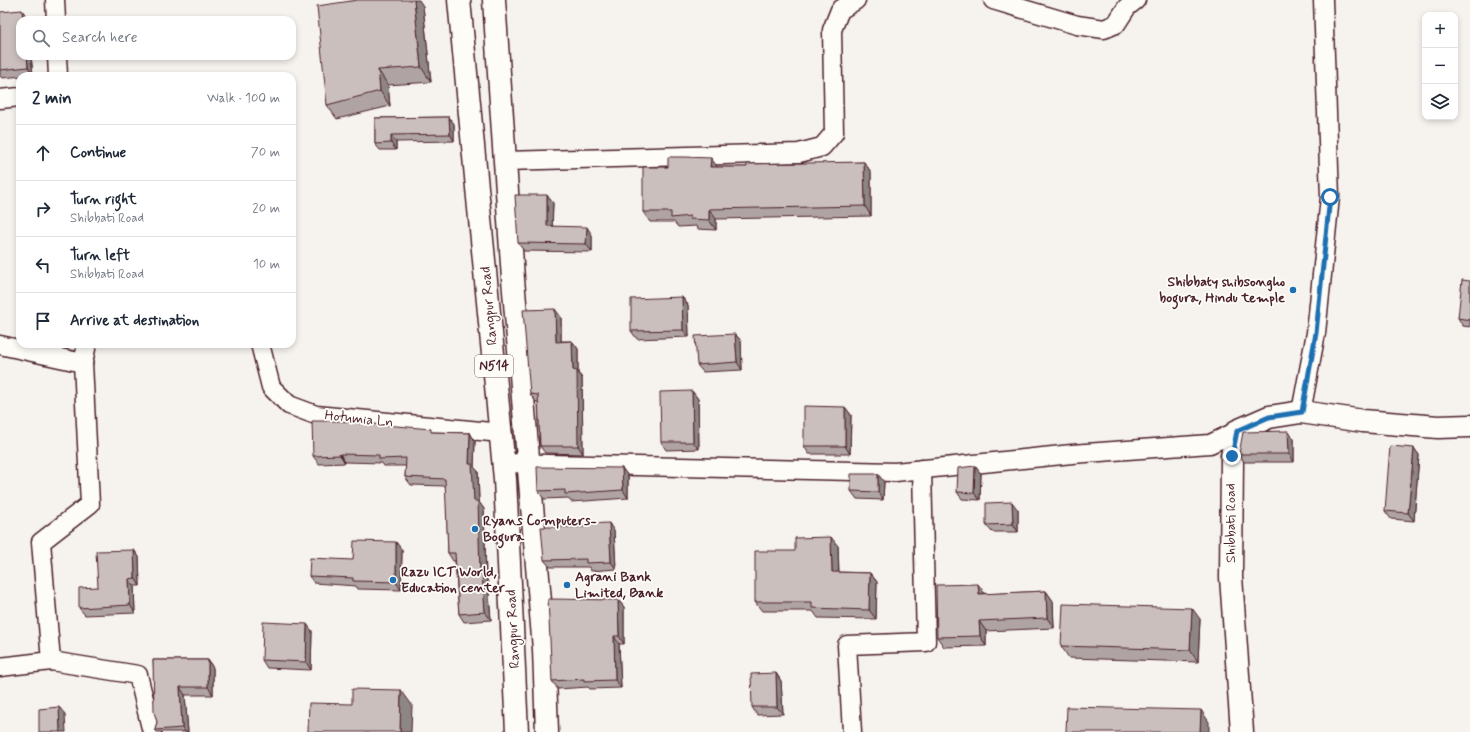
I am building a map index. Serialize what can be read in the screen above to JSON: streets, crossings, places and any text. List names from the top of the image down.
{
  "streets": {
    "main road": ["Rangpur Road", "N514", "Shibbati Road"],
    "street": ["Hotumia Ln"]
  },
  "crossings": [
    ["Rangpur Road", "Hotumia Ln"]
  ],
  "places": [
    "Shibbaty shibsongho bogura, Hindu temple",
    "Ryans Computers- Bogura",
    "Razu ICT World, Education center",
    "Agrani Bank Limited, Bank"
  ],
  "page": {
    "map_buttons": ["+", "−"],
    "search": "Search here",
    "heading": ["2 min", "Walk · 100 m"],
    "list": [
      ["Continue", "70 m"],
      ["Turn right", "Shibbati Road", "20 m"],
      ["Turn left", "Shibbati Road", "10 m"],
      "Arrive at destination"
    ]
  }
}
